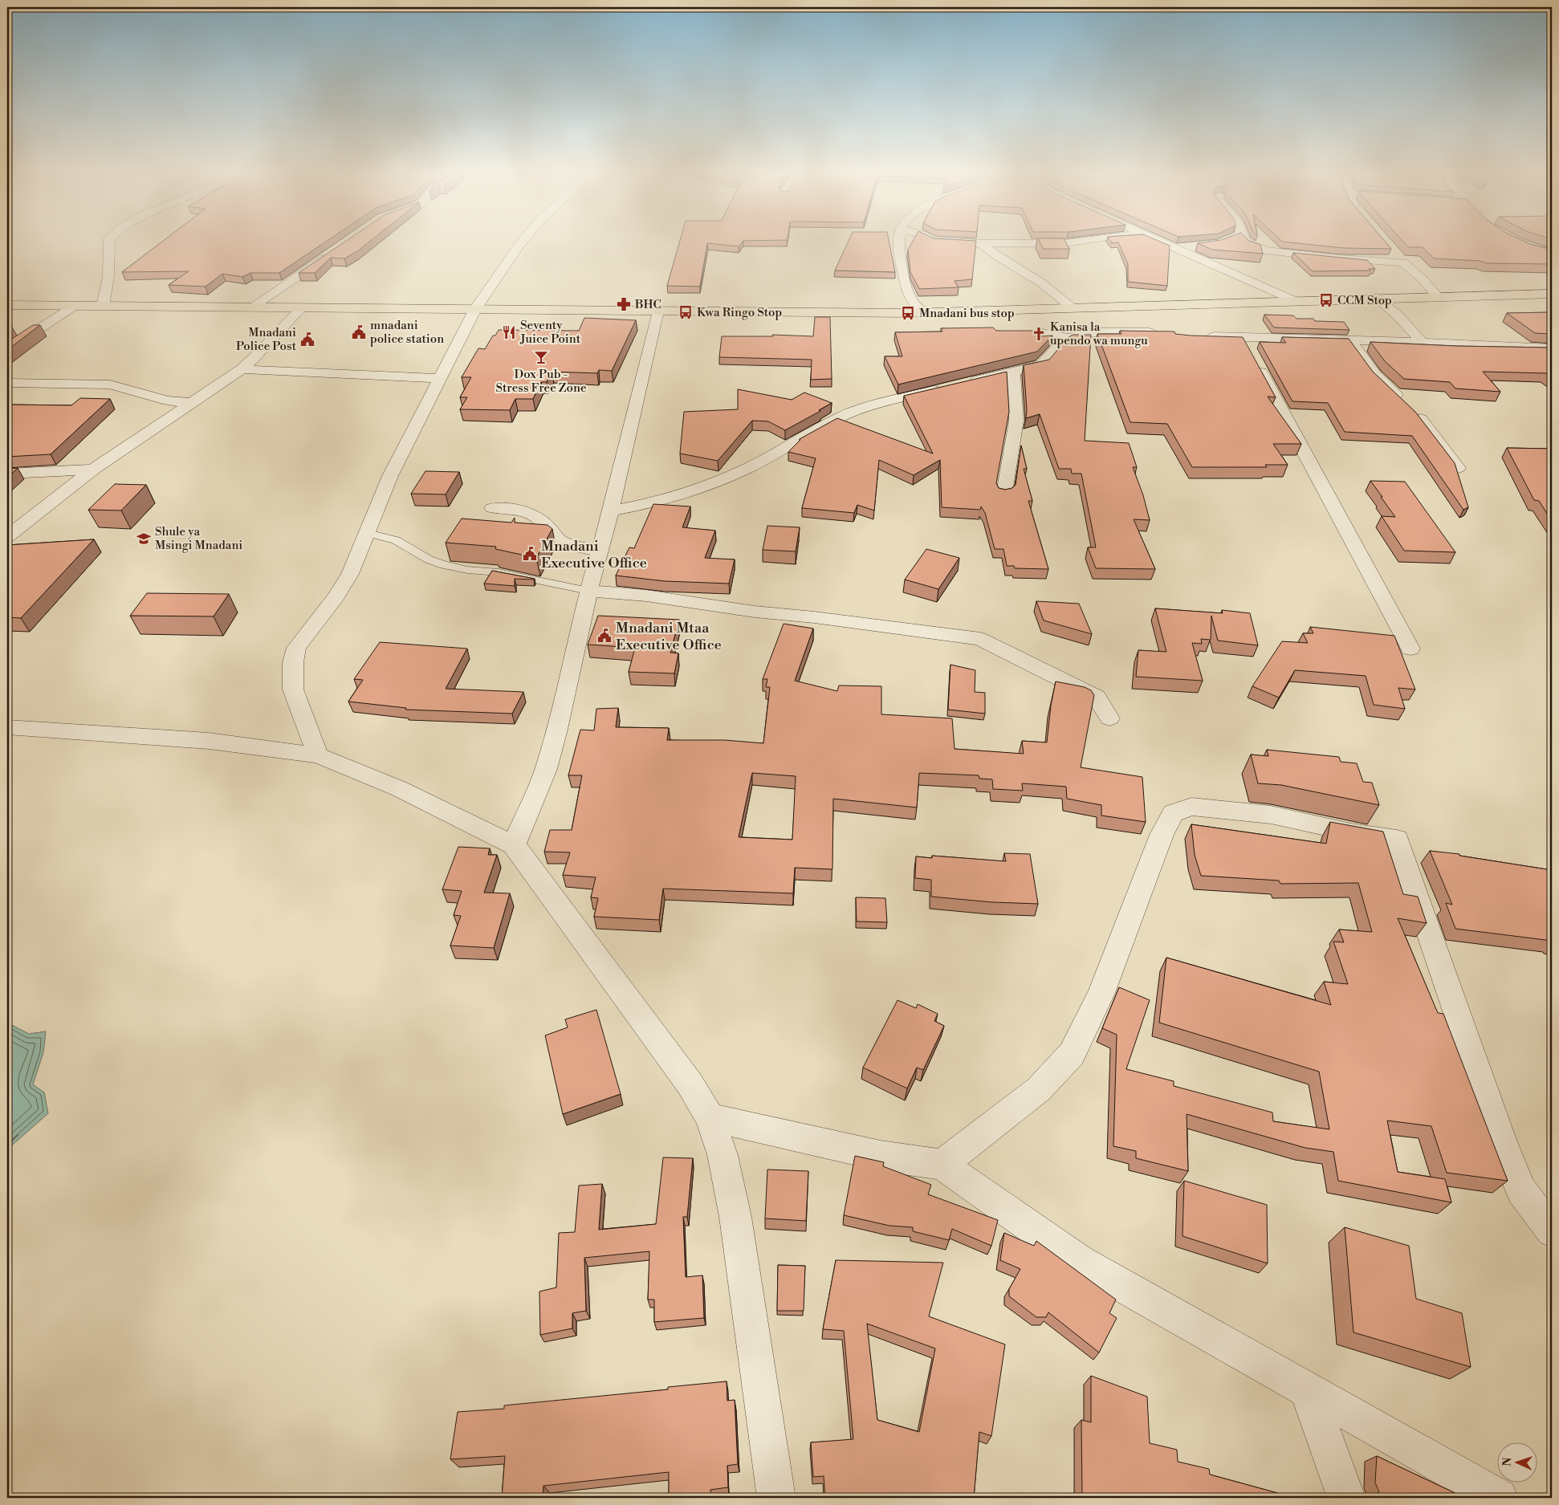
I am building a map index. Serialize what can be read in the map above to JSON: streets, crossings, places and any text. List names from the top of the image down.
{
  "places": {
    "bus stop": ["CCM Stop", "Kwa Ringo Stop", "Mnadani bus stop"],
    "pharmacy": ["BHC"],
    "public building": [
      "mnadani police station",
      "Mnadani Police Post",
      "Mnadani Executive Office",
      "Mnadani Mtaa Executive Office"
    ],
    "restaurant": ["Seventy Juice Point"],
    "church": ["Kanisa la upendo wa mungu"],
    "bar": ["Dox Pub - Stress Free Zone"],
    "school or university": ["Shule ya Msingi Mnadani"]
  },
  "north": "left"
}
